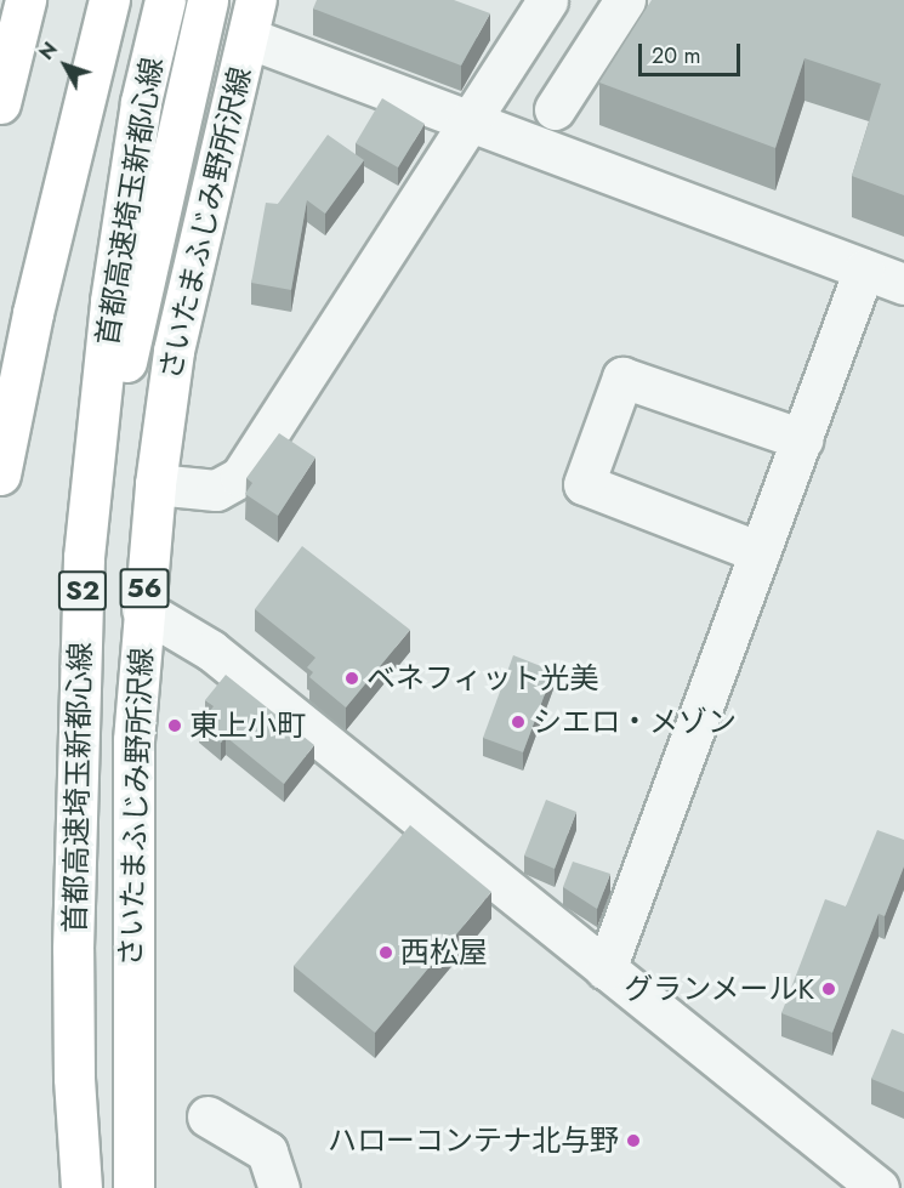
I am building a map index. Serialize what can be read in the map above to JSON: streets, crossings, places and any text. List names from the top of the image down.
{
  "streets": {
    "main road": [
      "首都高速埼玉新都心線",
      "さいたまふじみ野所沢線",
      "56",
      "S2"
    ]
  },
  "places": [
    "ベネフィット光美",
    "シエロ・メゾン",
    "東上小町",
    "西松屋",
    "グランメールK",
    "ハローコンテナ北与野"
  ],
  "scale_bar": "20 m",
  "north": "top left"
}
